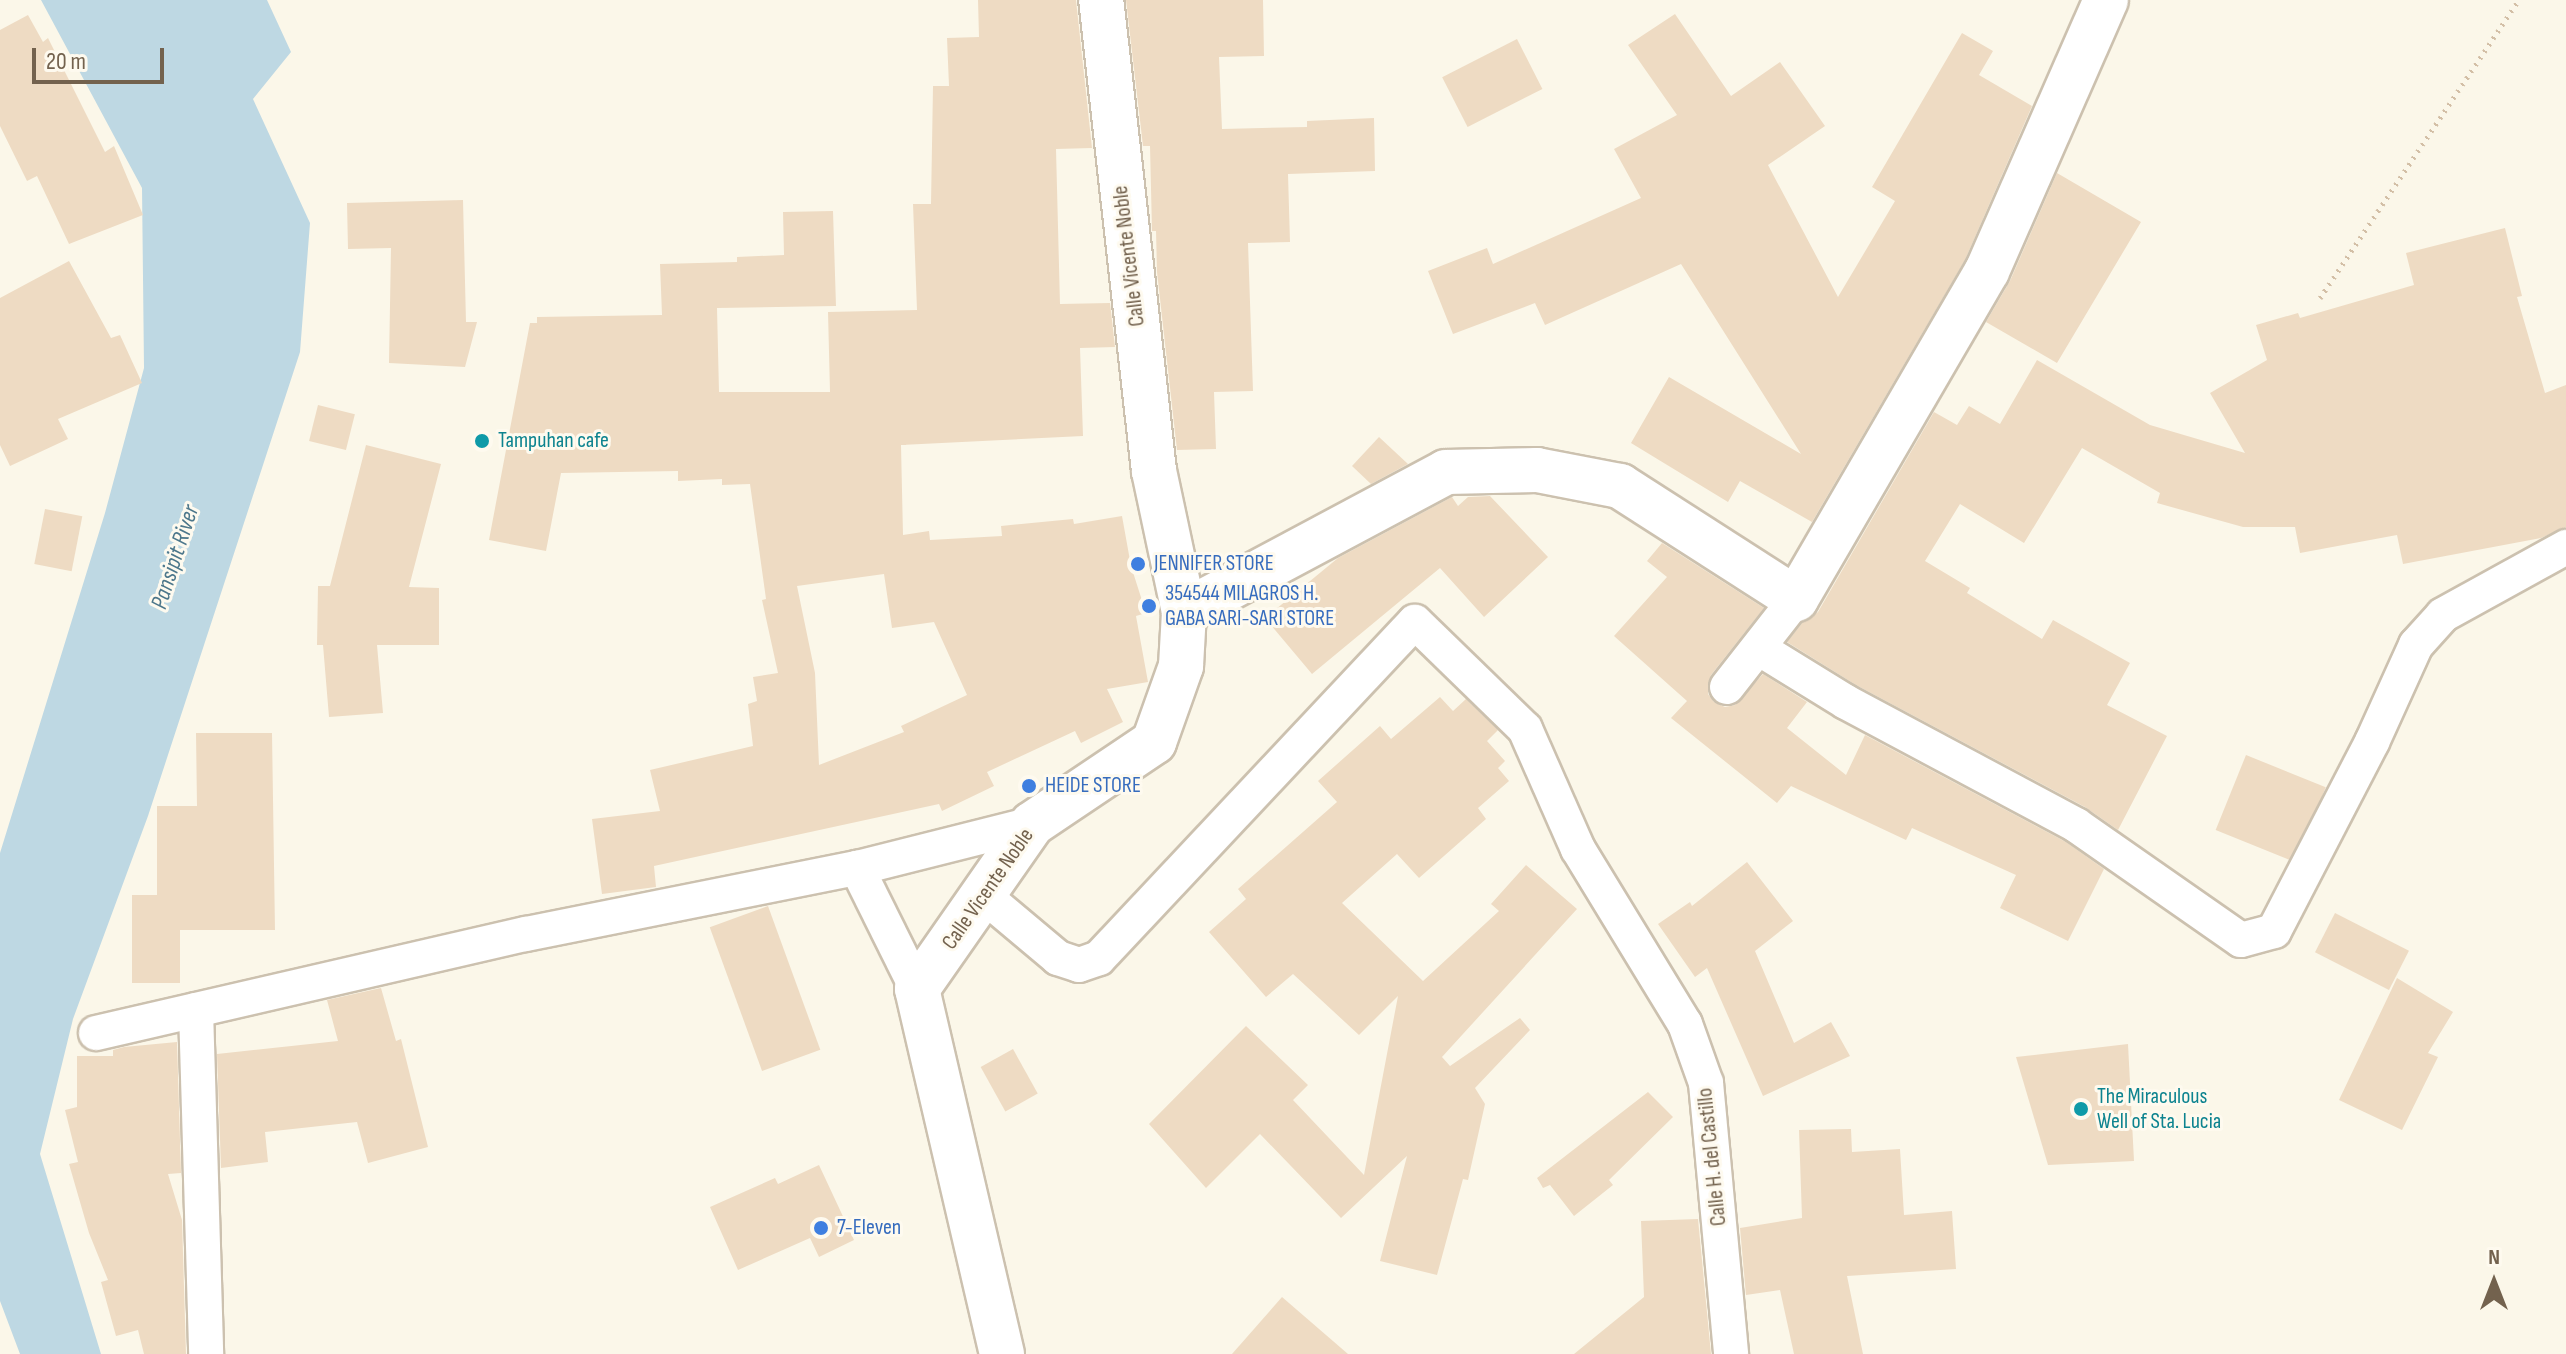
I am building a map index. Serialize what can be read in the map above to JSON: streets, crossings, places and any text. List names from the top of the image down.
{
  "streets": {
    "main road": ["Calle Vicente Noble"],
    "street": ["Calle H. del Castillo"]
  },
  "crossings": [
    ["Calle Vicente Noble", "Calle H. del Castillo"]
  ],
  "water": ["Pansipit River"],
  "places": [
    "Tampuhan cafe",
    "JENNIFER STORE",
    "354544 MILAGROS H. GABA SARI-SARI STORE",
    "HEIDE STORE",
    "The Miraculous Well of Sta. Lucia",
    "7-Eleven"
  ],
  "scale_bar": "20 m",
  "north": "top"
}
